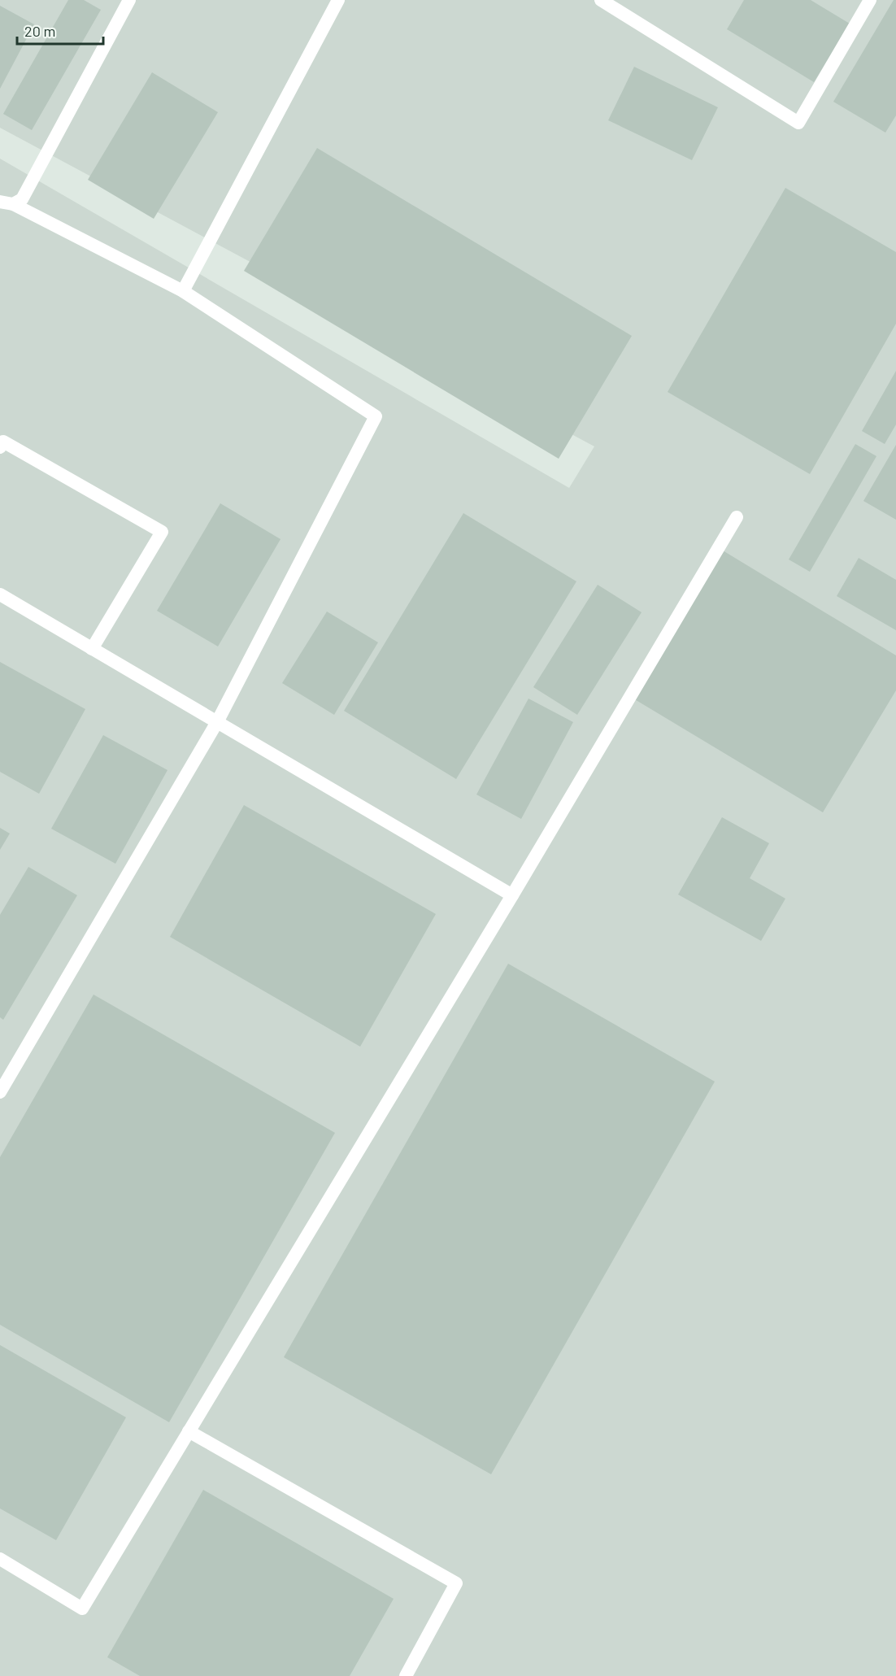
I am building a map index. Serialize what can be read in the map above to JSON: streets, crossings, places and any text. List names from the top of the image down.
{
  "scale_bar": "20 m"
}
